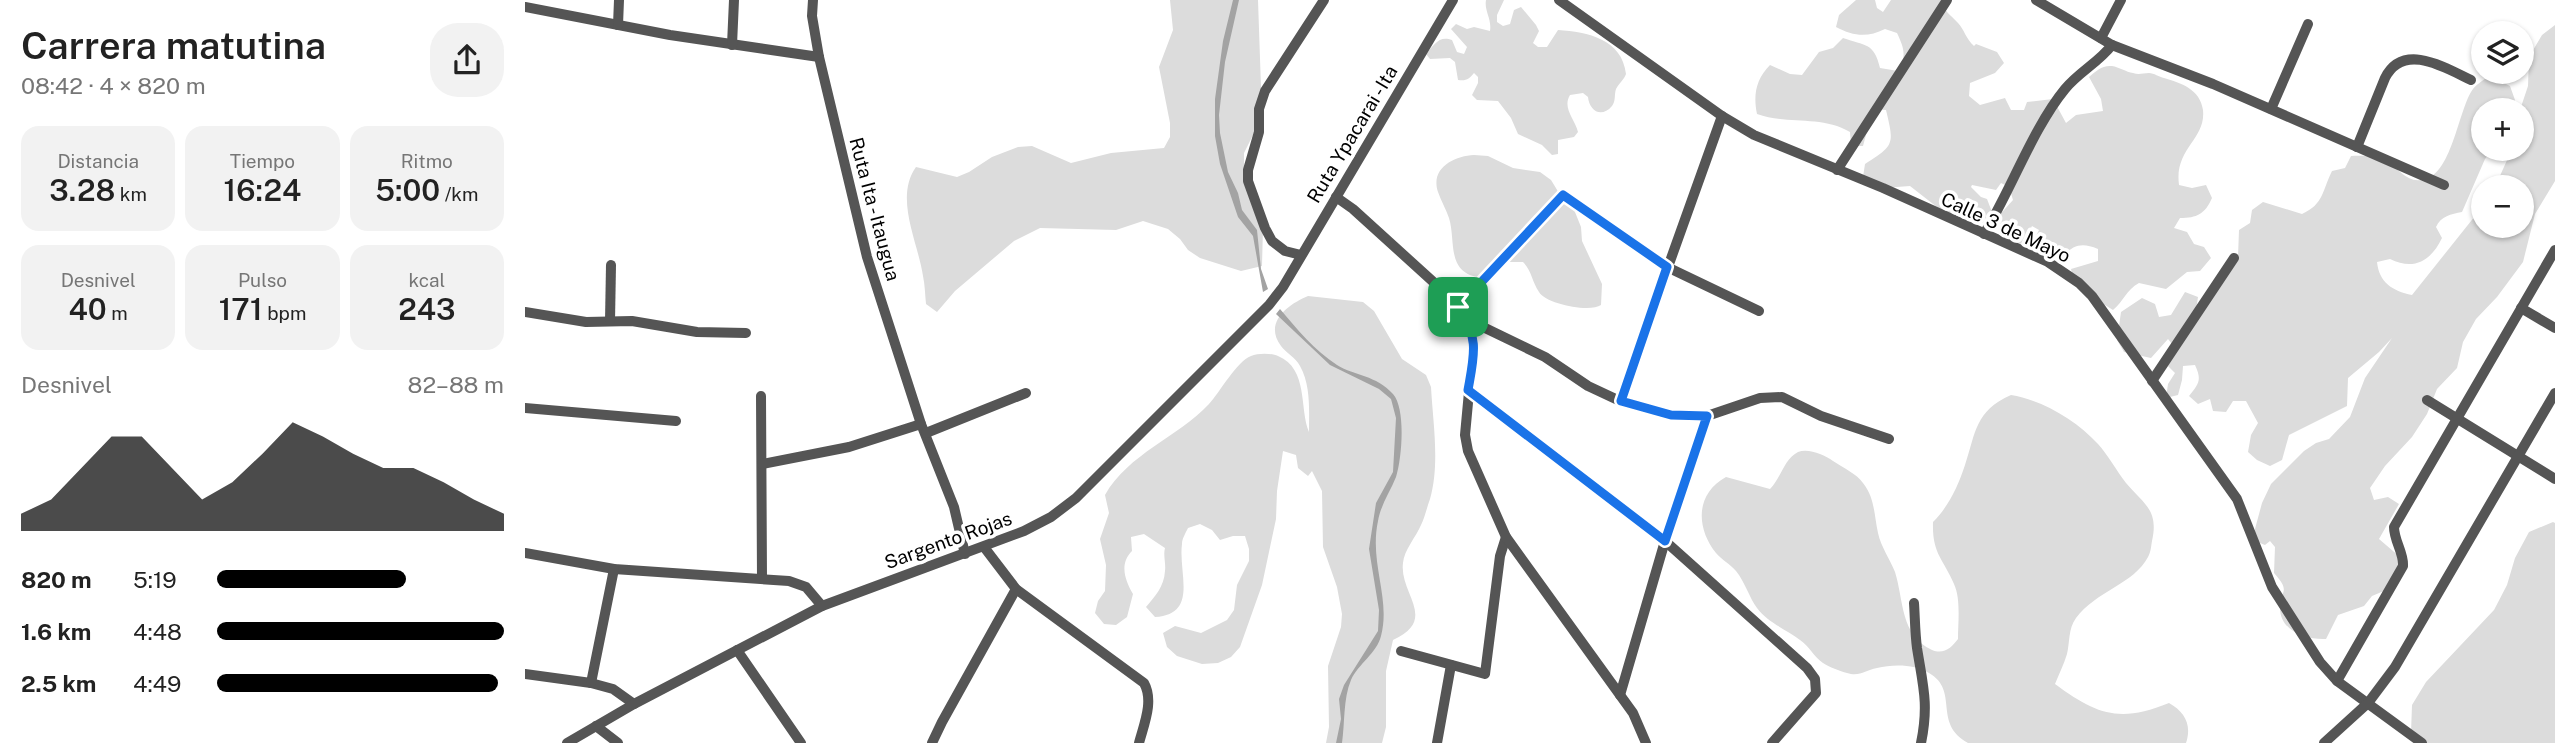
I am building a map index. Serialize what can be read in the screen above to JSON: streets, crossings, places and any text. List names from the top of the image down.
{
  "streets": {
    "street": [
      "Ruta Ypacarai - Ita",
      "Ruta Ita - Itaugua",
      "Calle 3 de Mayo",
      "Sargento Rojas"
    ]
  },
  "crossings": [
    ["Ruta Ypacarai - Ita", "Sargento Rojas"],
    ["Ruta Ita - Itaugua", "Sargento Rojas"]
  ],
  "page": {
    "heading": ["Carrera matutina", "08:42 · 4 × 820 m"],
    "map_buttons": ["+", "−"],
    "stats": [
      ["Distancia", "3.28 km"],
      ["Tiempo", "16:24"],
      ["Ritmo", "5:00 /km"],
      ["Desnivel", "40 m"],
      ["Pulso", "171 bpm"],
      ["kcal", "243"]
    ],
    "chart": ["Desnivel", "82–88 m"],
    "list": [
      {
        "name": "820 m",
        "note": "5:19"
      },
      {
        "name": "1.6 km",
        "note": "4:48"
      },
      {
        "name": "2.5 km",
        "note": "4:49"
      }
    ]
  }
}
